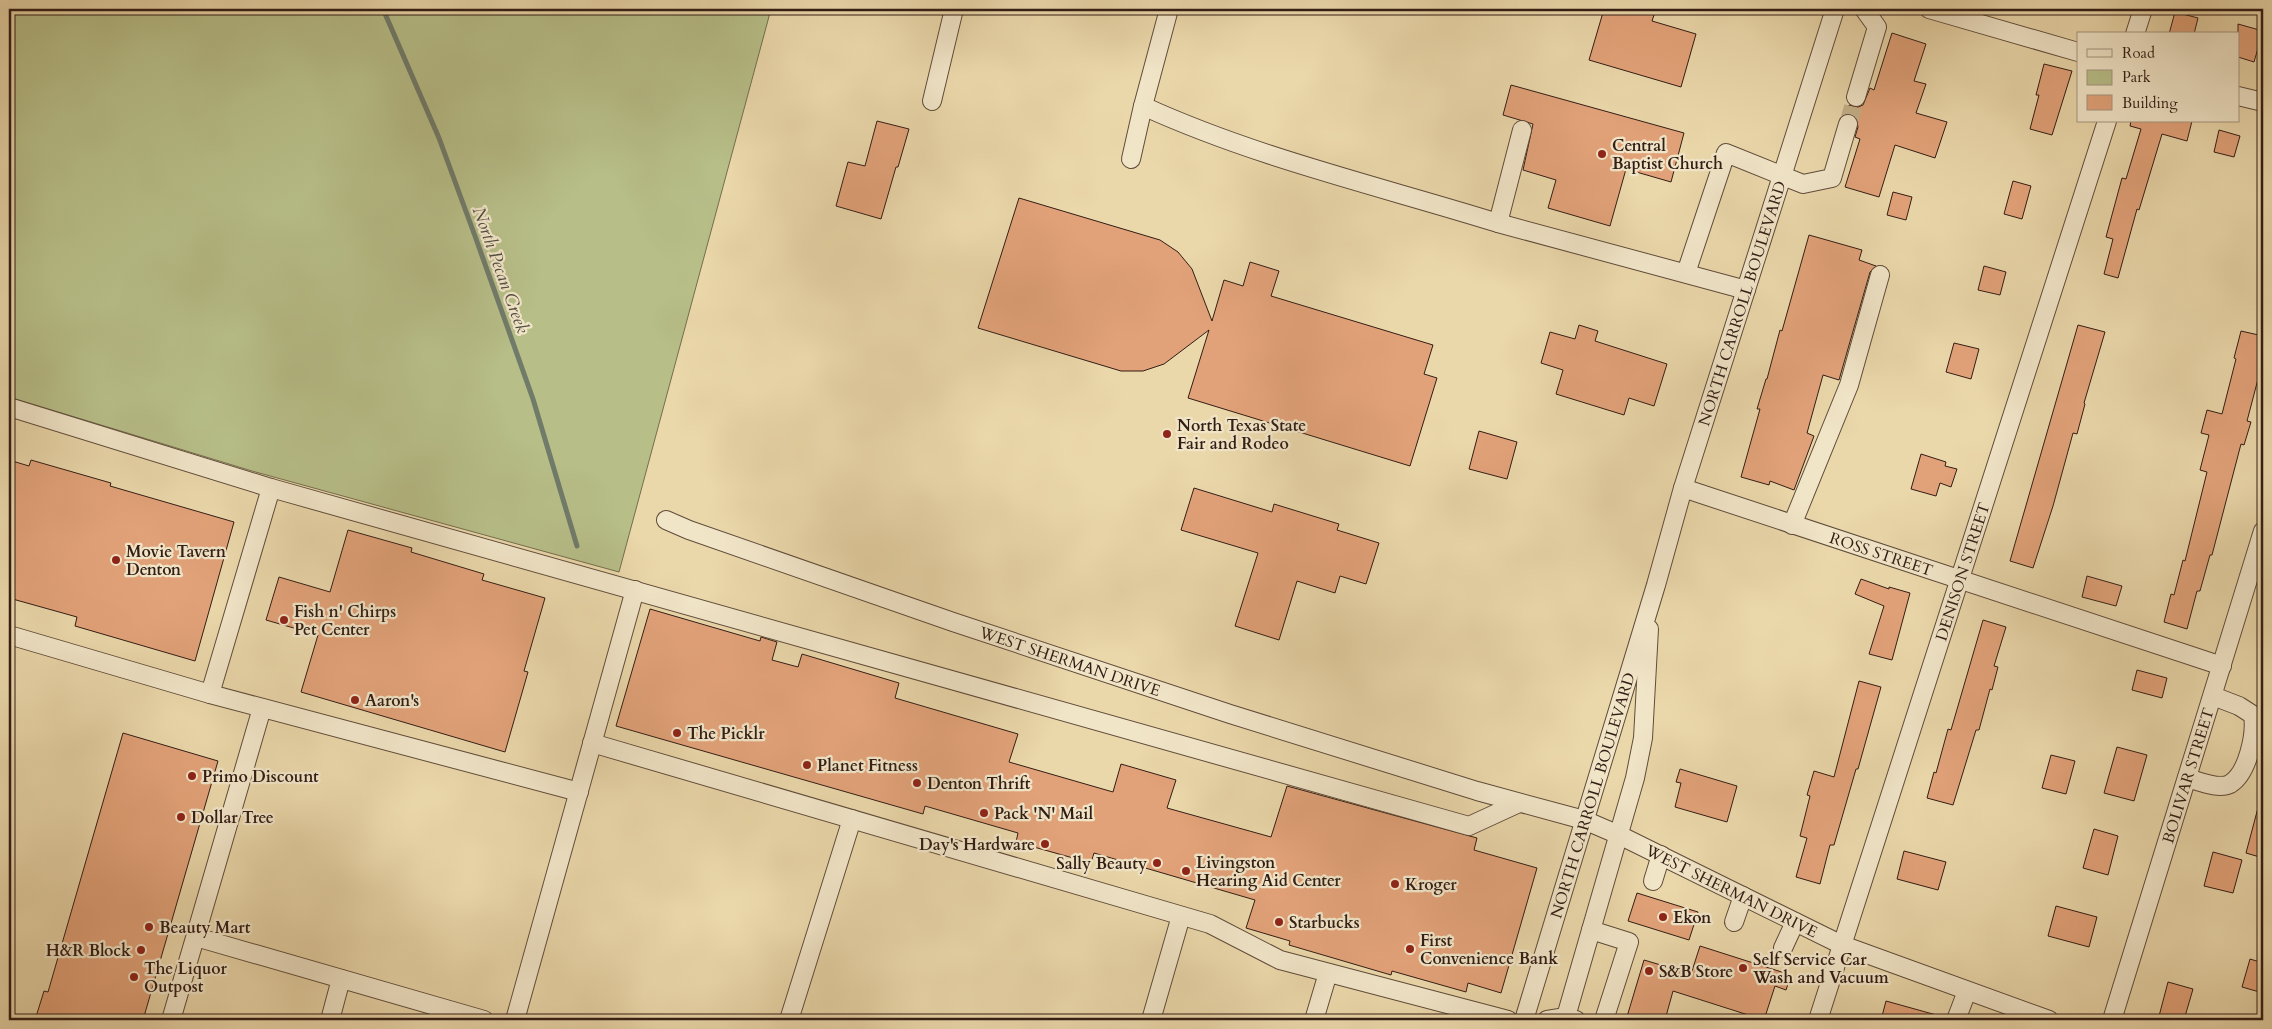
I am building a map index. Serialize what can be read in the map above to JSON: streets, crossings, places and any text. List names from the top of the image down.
{
  "streets": {
    "street": [
      "NORTH CARROLL BOULEVARD",
      "ROSS STREET",
      "DENISON STREET",
      "WEST SHERMAN DRIVE",
      "BOLIVAR STREET"
    ]
  },
  "crossings": [
    ["NORTH CARROLL BOULEVARD", "ROSS STREET"],
    ["NORTH CARROLL BOULEVARD", "WEST SHERMAN DRIVE"],
    ["ROSS STREET", "DENISON STREET"],
    ["ROSS STREET", "BOLIVAR STREET"],
    ["DENISON STREET", "WEST SHERMAN DRIVE"]
  ],
  "water": ["North Pecan Creek"],
  "places": [
    "Central Baptist Church",
    "North Texas State Fair and Rodeo",
    "Movie Tavern Denton",
    "Fish n' Chirps Pet Center",
    "Aaron's",
    "The Picklr",
    "Planet Fitness",
    "Primo Discount",
    "Denton Thrift",
    "Pack 'N' Mail",
    "Dollar Tree",
    "Day's Hardware",
    "Sally Beauty",
    "Livingston Hearing Aid Center",
    "Kroger",
    "Ekon",
    "Starbucks",
    "Beauty Mart",
    "First Convenience Bank",
    "H&R Block",
    "Self Service Car Wash and Vacuum",
    "S&B Store",
    "The Liquor Outpost"
  ],
  "legend": ["Road", "Park", "Building"]
}
